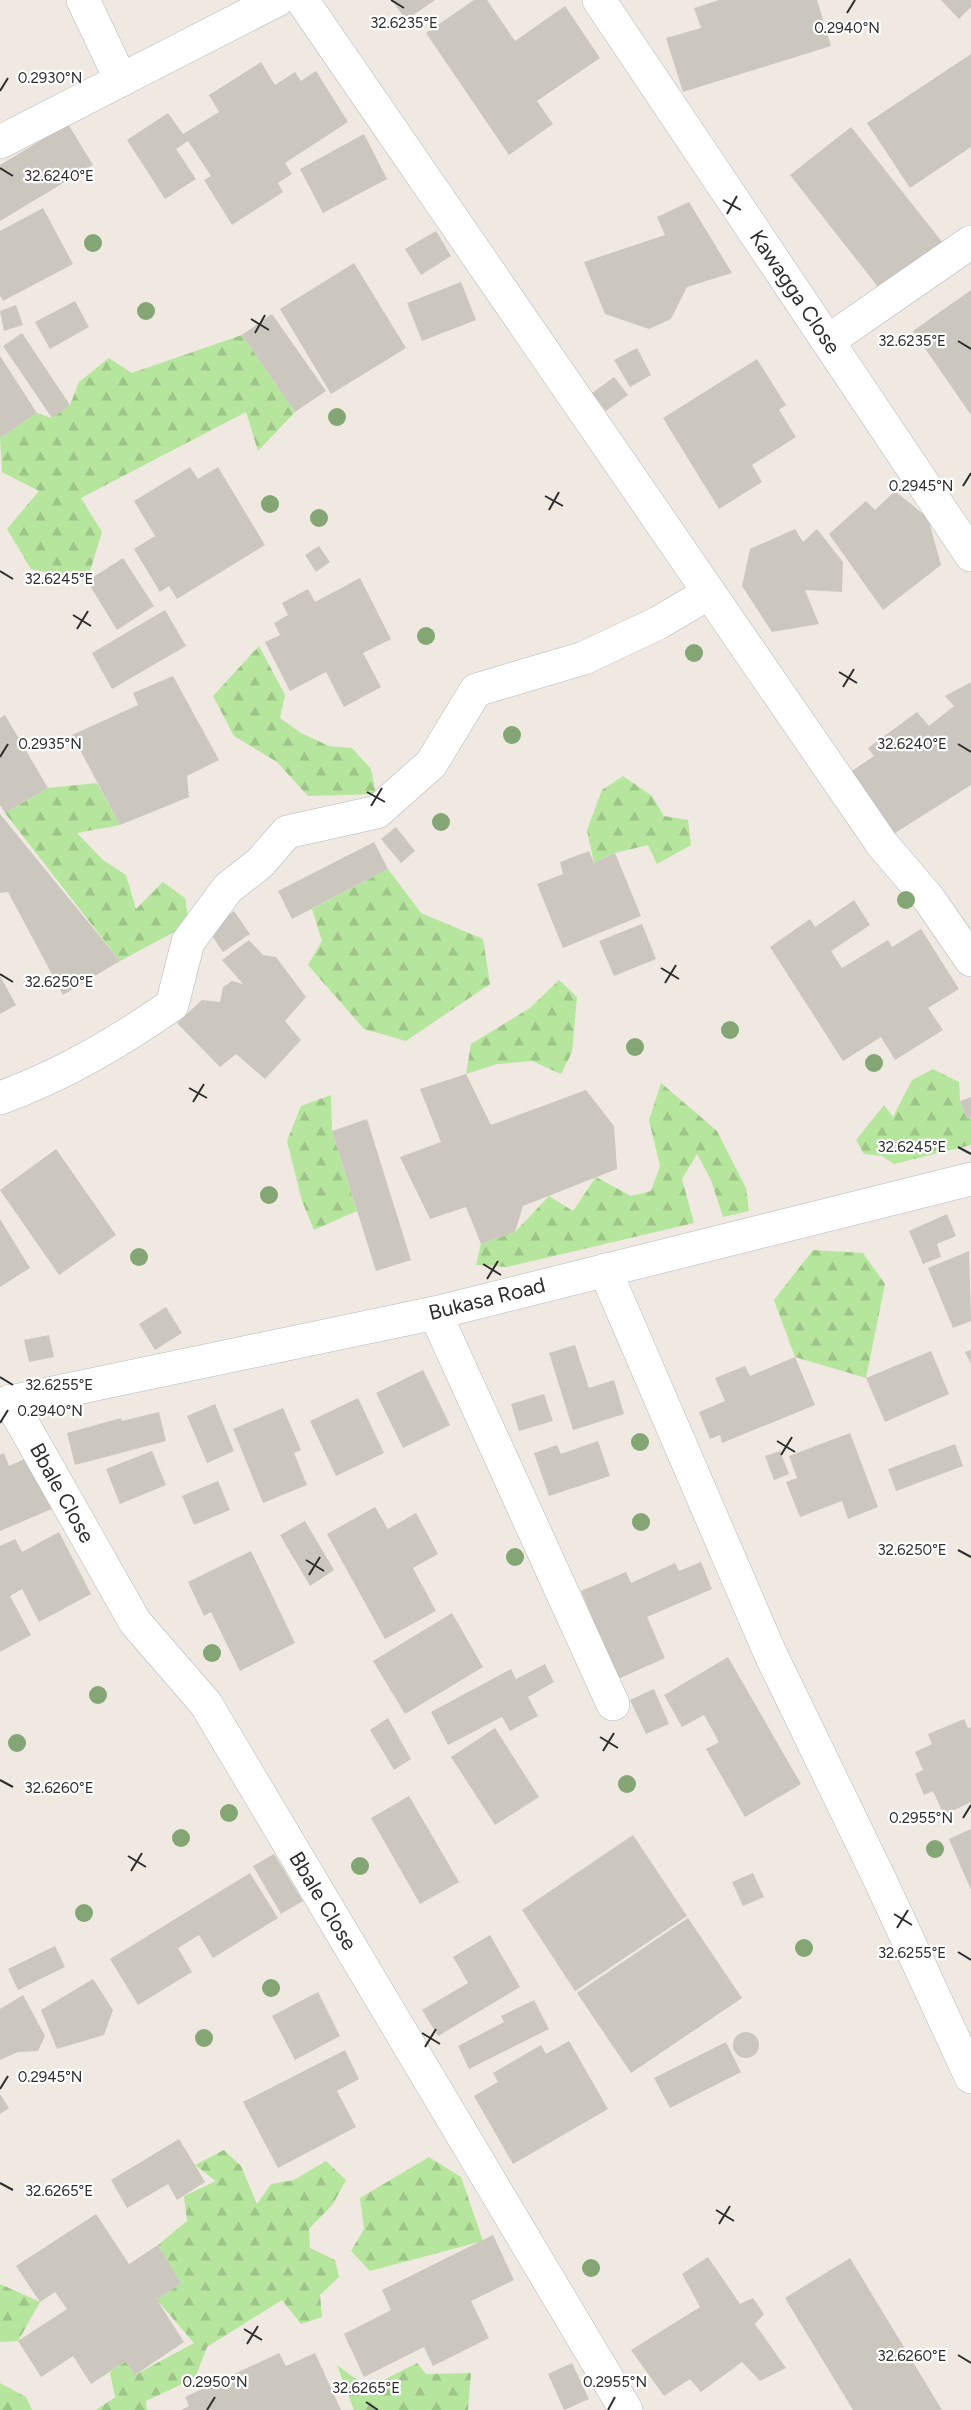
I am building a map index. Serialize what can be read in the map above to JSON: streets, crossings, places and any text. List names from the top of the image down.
{
  "streets": {
    "street": ["Kawagga Close", "Bukasa Road", "Bbale Close"]
  },
  "crossings": [
    ["Bukasa Road", "Bbale Close"]
  ],
  "coordinates": [
    "32.6235°E",
    "0.2940°N",
    "0.2930°N",
    "32.6240°E",
    "0.2945°N",
    "32.6245°E",
    "0.2935°N",
    "32.6250°E",
    "32.6255°E",
    "32.6260°E",
    "0.2955°N",
    "32.6265°E",
    "0.2950°N"
  ]
}
